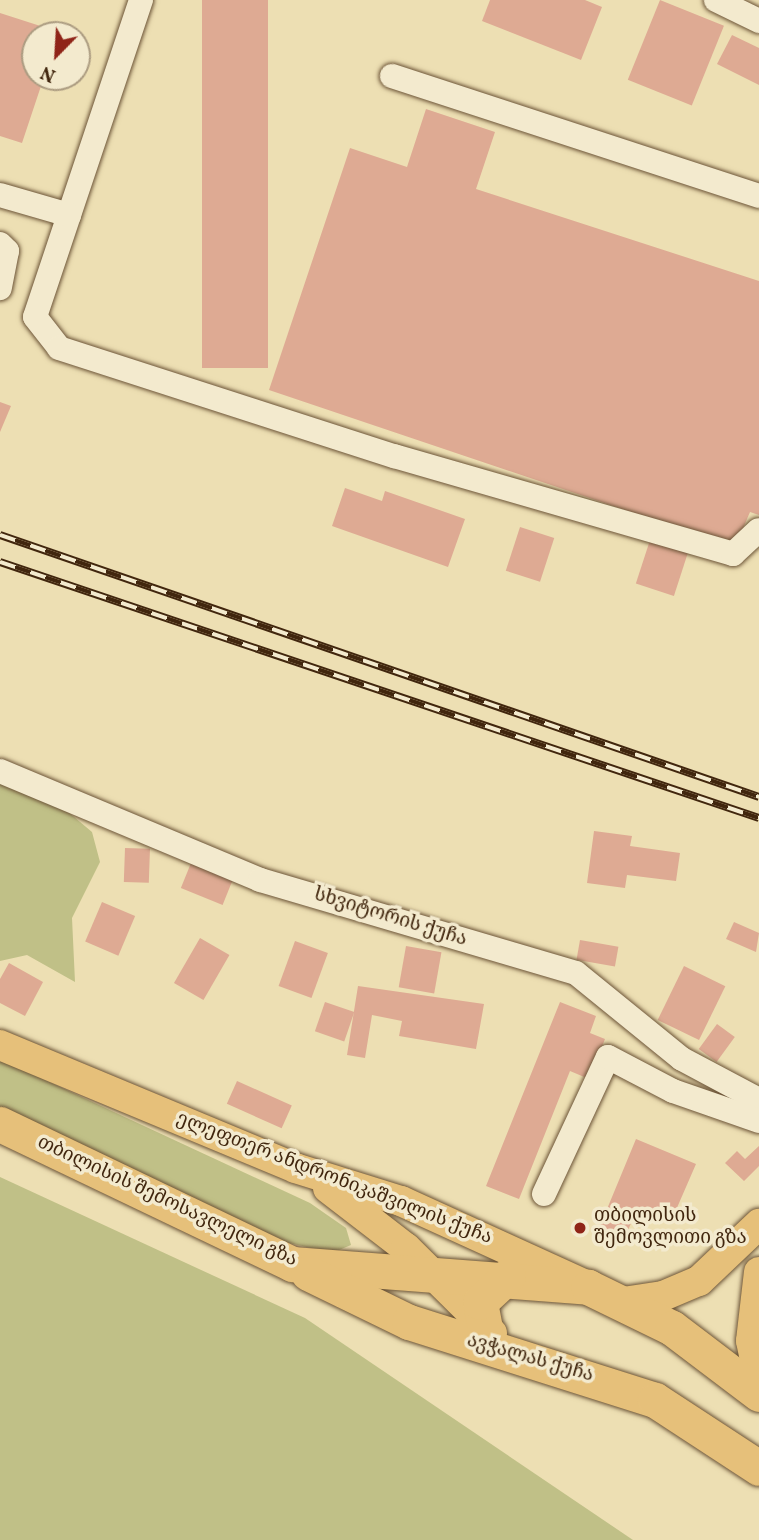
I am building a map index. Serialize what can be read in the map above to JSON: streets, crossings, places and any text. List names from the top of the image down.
{
  "streets": {
    "highway": ["თბილისის შემოსავლელი გზა", "ავჭალას ქუჩა"],
    "main road": ["ელეფთერ ანდრონიკაშვილის ქუჩა"],
    "street": ["სხვიტორის ქუჩა"]
  },
  "crossings": [
    ["ელეფთერ ანდრონიკაშვილის ქუჩა", "თბილისის შემოსავლელი გზა"],
    ["თბილისის შემოსავლელი გზა", "ავჭალას ქუჩა"]
  ],
  "places": ["თბილისის შემოვლითი გზა"],
  "north": "bottom left"
}
